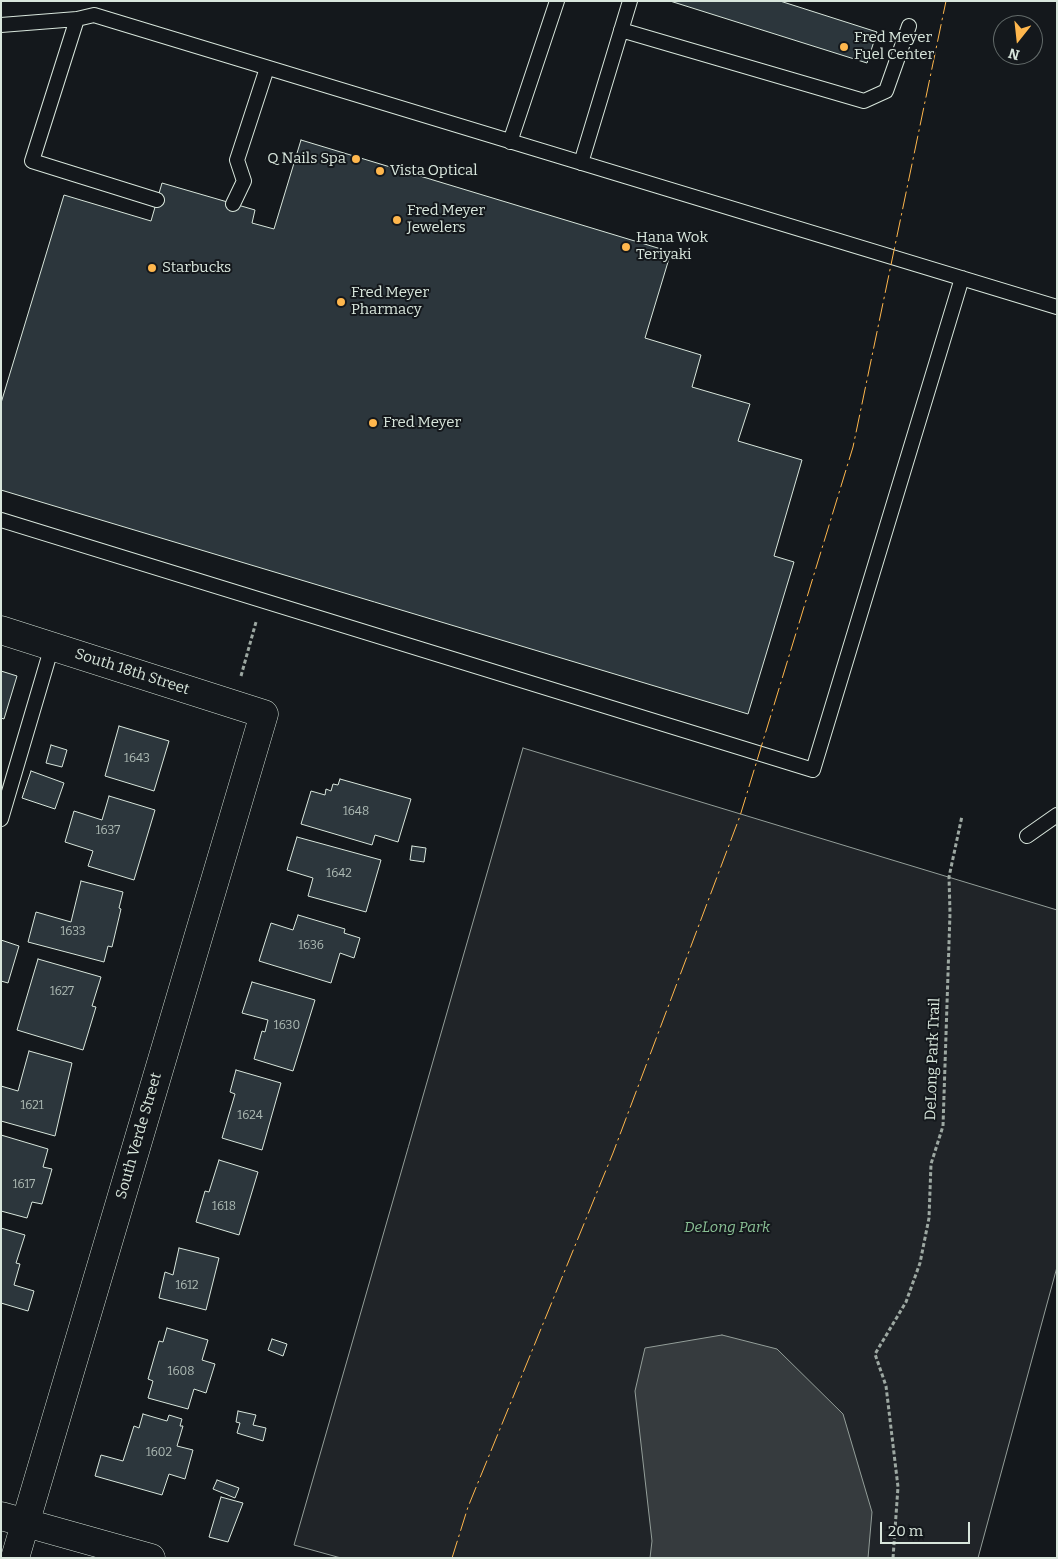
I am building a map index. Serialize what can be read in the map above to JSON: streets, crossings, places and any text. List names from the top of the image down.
{
  "streets": {
    "street": ["South 18th Street", "South Verde Street"],
    "path": ["DeLong Park Trail"]
  },
  "crossings": [
    ["South 18th Street", "South Verde Street"]
  ],
  "parks": ["DeLong Park"],
  "places": [
    "Fred Meyer Fuel Center",
    "Q Nails Spa",
    "Vista Optical",
    "Fred Meyer Jewelers",
    "Hana Wok Teriyaki",
    "Starbucks",
    "Fred Meyer Pharmacy",
    "Fred Meyer"
  ],
  "house_numbers": [
    "1643",
    "1648",
    "1637",
    "1642",
    "1633",
    "1636",
    "1627",
    "1630",
    "1621",
    "1624",
    "1617",
    "1618",
    "1612",
    "1608",
    "1602"
  ],
  "scale_bar": "20 m",
  "north": "bottom"
}
